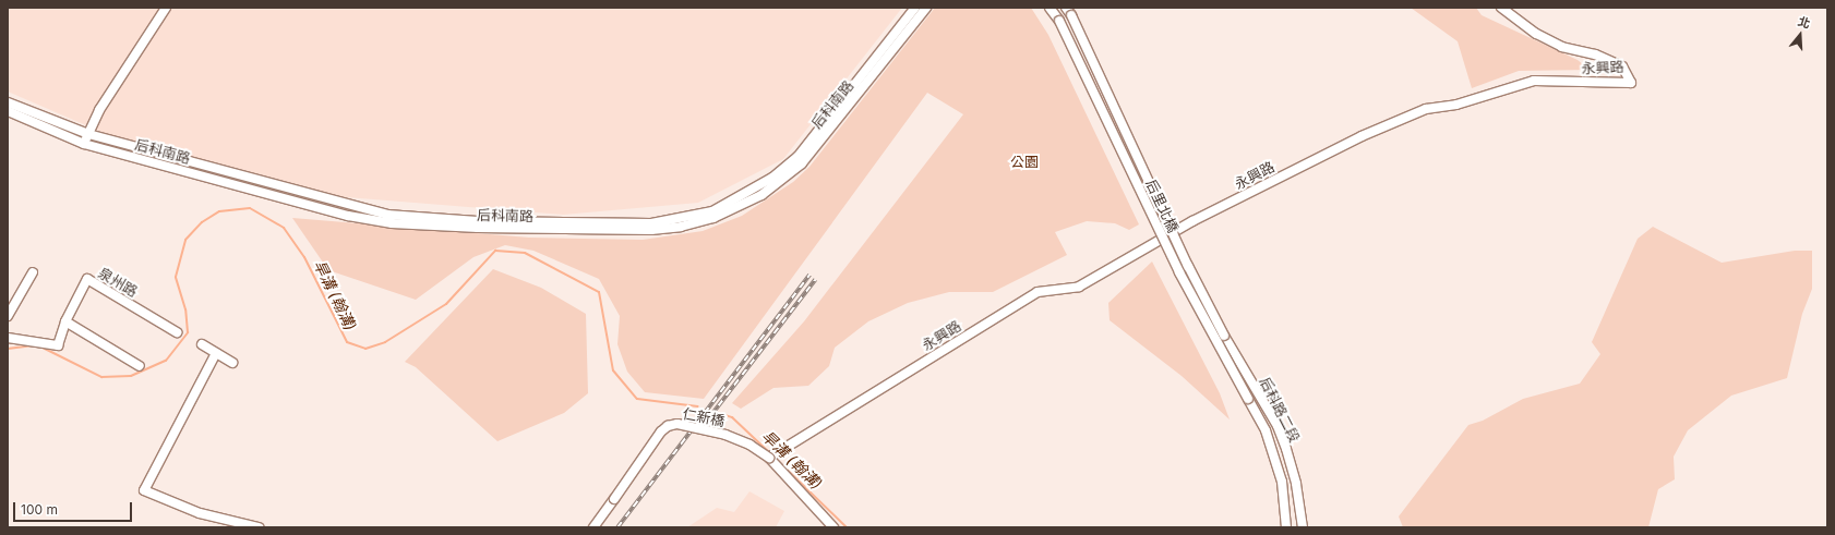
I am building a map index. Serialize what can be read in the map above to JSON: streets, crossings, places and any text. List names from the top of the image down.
{
  "streets": {
    "street": [
      "永興路",
      "后科南路",
      "后里北橋",
      "泉州路",
      "后科路二段",
      "仁新橋"
    ]
  },
  "crossings": [
    ["永興路", "仁新橋"],
    ["后里北橋", "后科路二段"]
  ],
  "water": ["旱溝 (翰溝)"],
  "parks": ["公園"],
  "scale_bar": "100 m",
  "north": "top"
}
